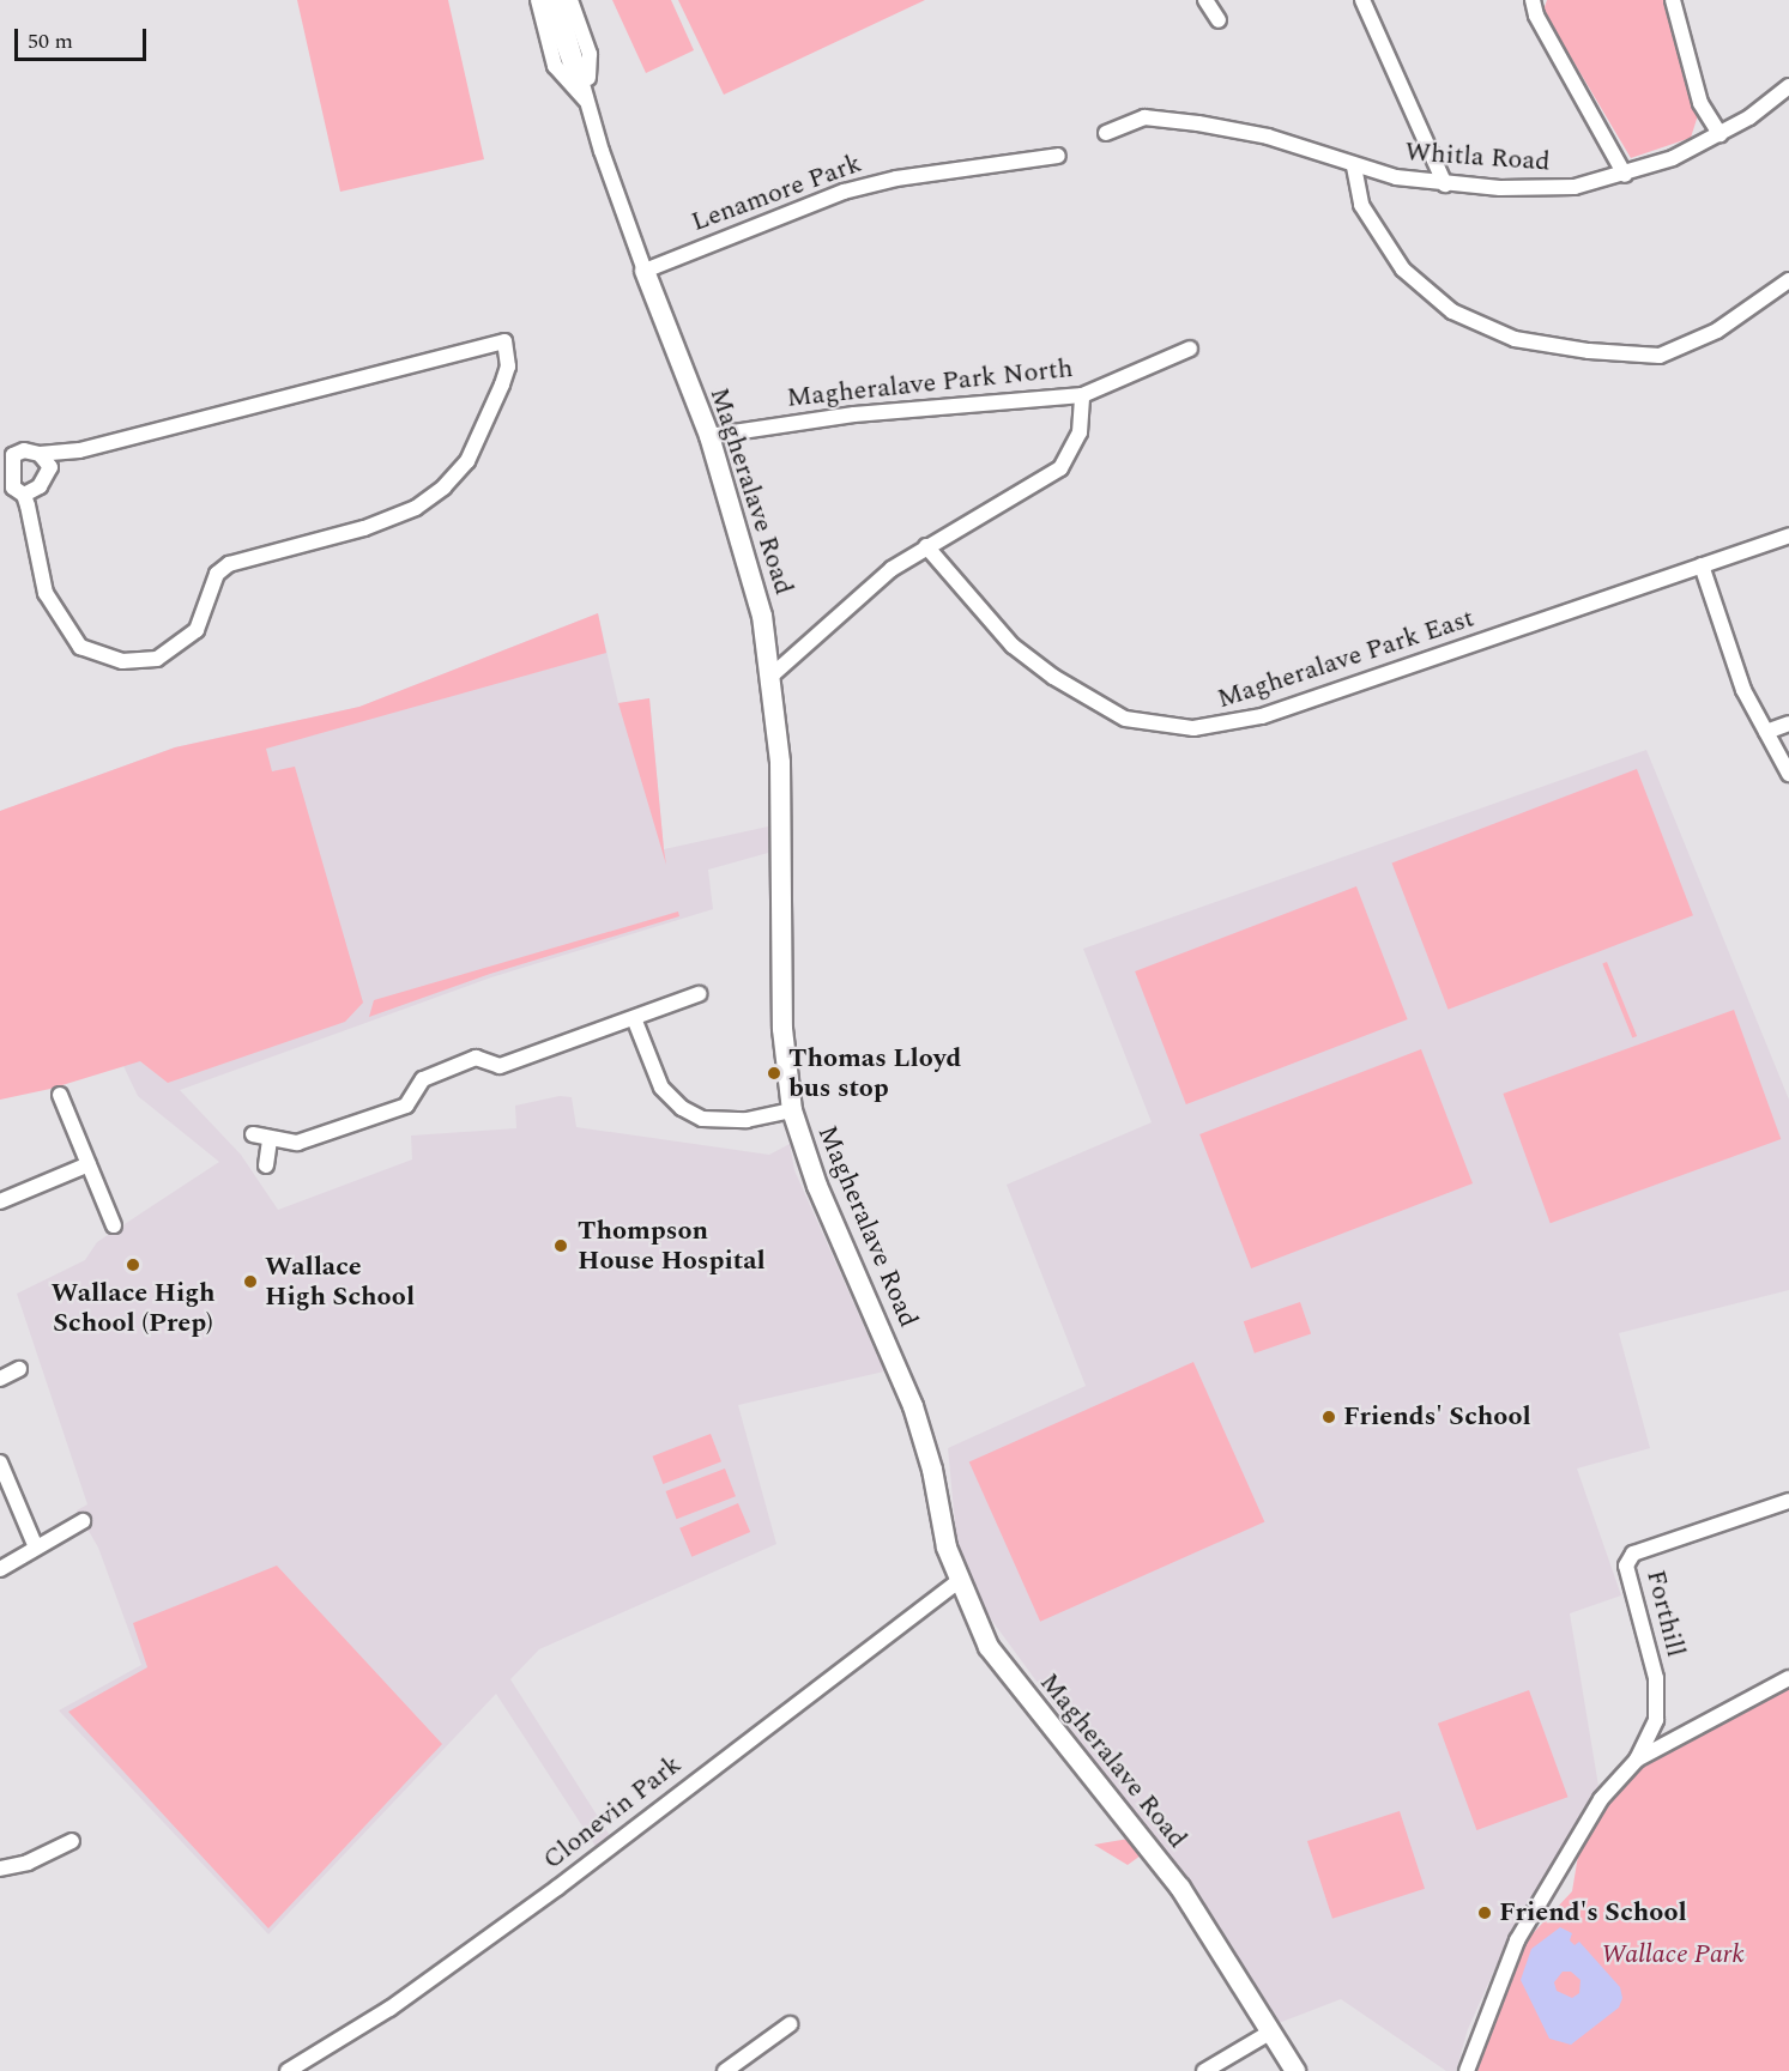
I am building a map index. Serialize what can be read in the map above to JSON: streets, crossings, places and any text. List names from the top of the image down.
{
  "streets": {
    "street": [
      "Whitla Road",
      "Lenamore Park",
      "Magheralave Park North",
      "Magheralave Road",
      "Magheralave Park East",
      "Forthill",
      "Clonevin Park"
    ]
  },
  "crossings": [
    ["Lenamore Park", "Magheralave Road"],
    ["Magheralave Park North", "Magheralave Road"],
    ["Magheralave Road", "Clonevin Park"]
  ],
  "parks": ["Wallace Park"],
  "places": [
    "Thomas Lloyd bus stop",
    "Thompson House Hospital",
    "Wallace High School (Prep)",
    "Wallace High School",
    "Friends' School",
    "Friend's School"
  ],
  "scale_bar": "50 m"
}
